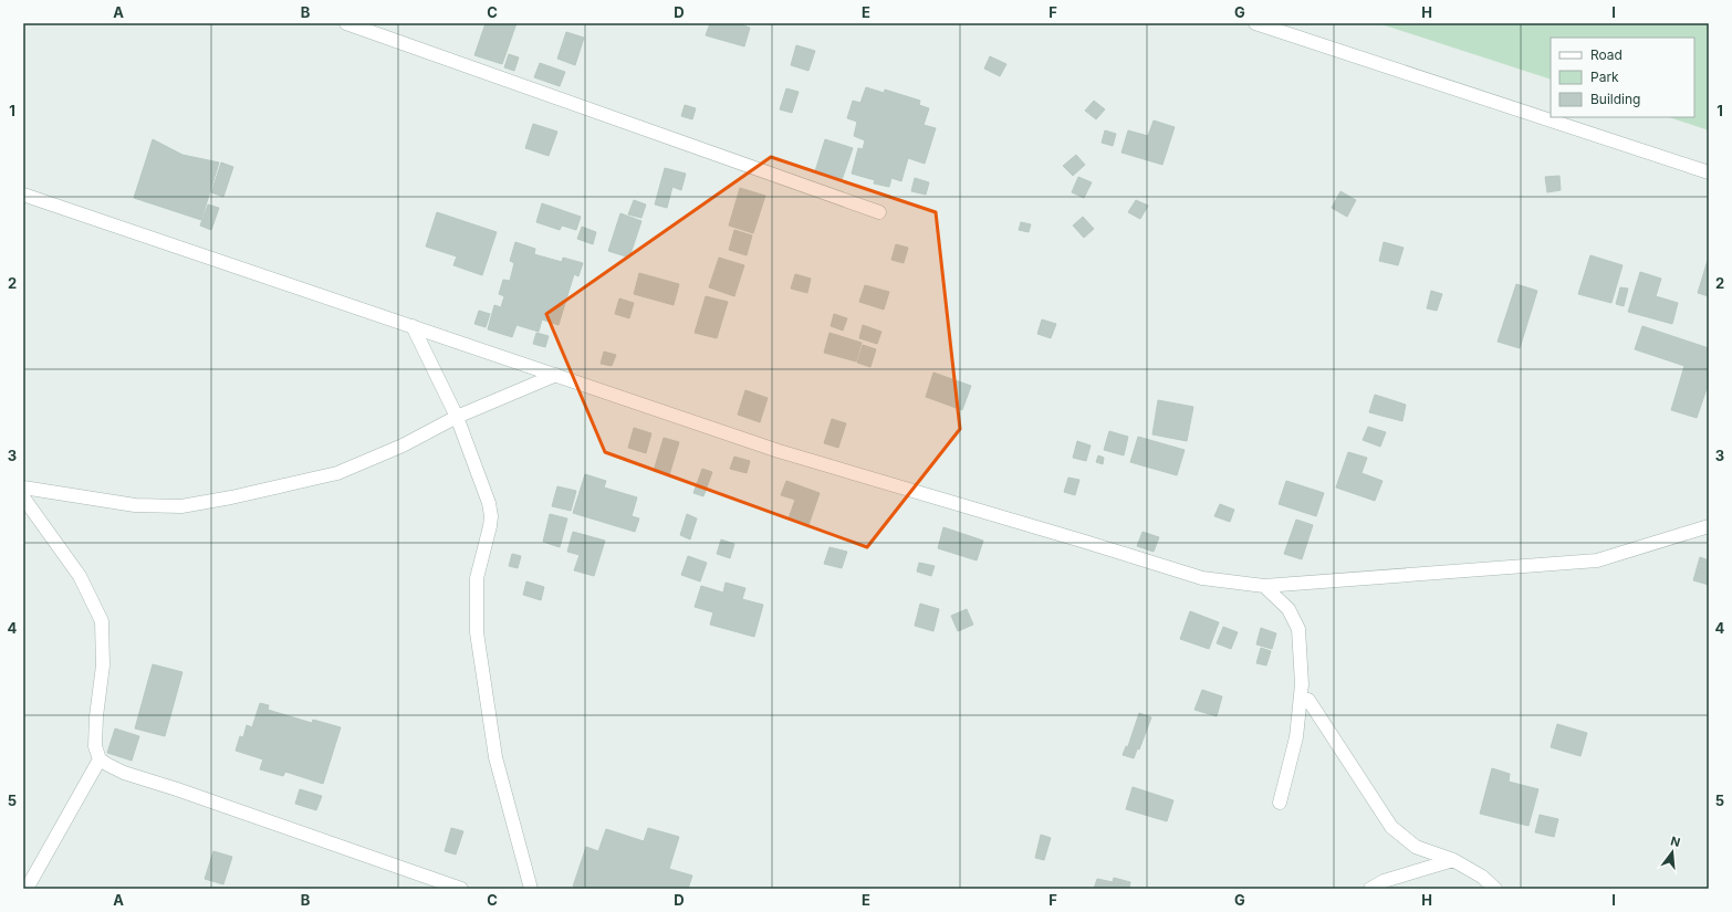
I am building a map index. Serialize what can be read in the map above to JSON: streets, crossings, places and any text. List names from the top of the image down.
{
  "legend": ["Road", "Park", "Building"],
  "north": "top",
  "grid": {
    "columns": [
      "A",
      "B",
      "C",
      "D",
      "E",
      "F",
      "G",
      "H",
      "I"
    ],
    "rows": [
      "1",
      "2",
      "3",
      "4",
      "5"
    ]
  }
}
